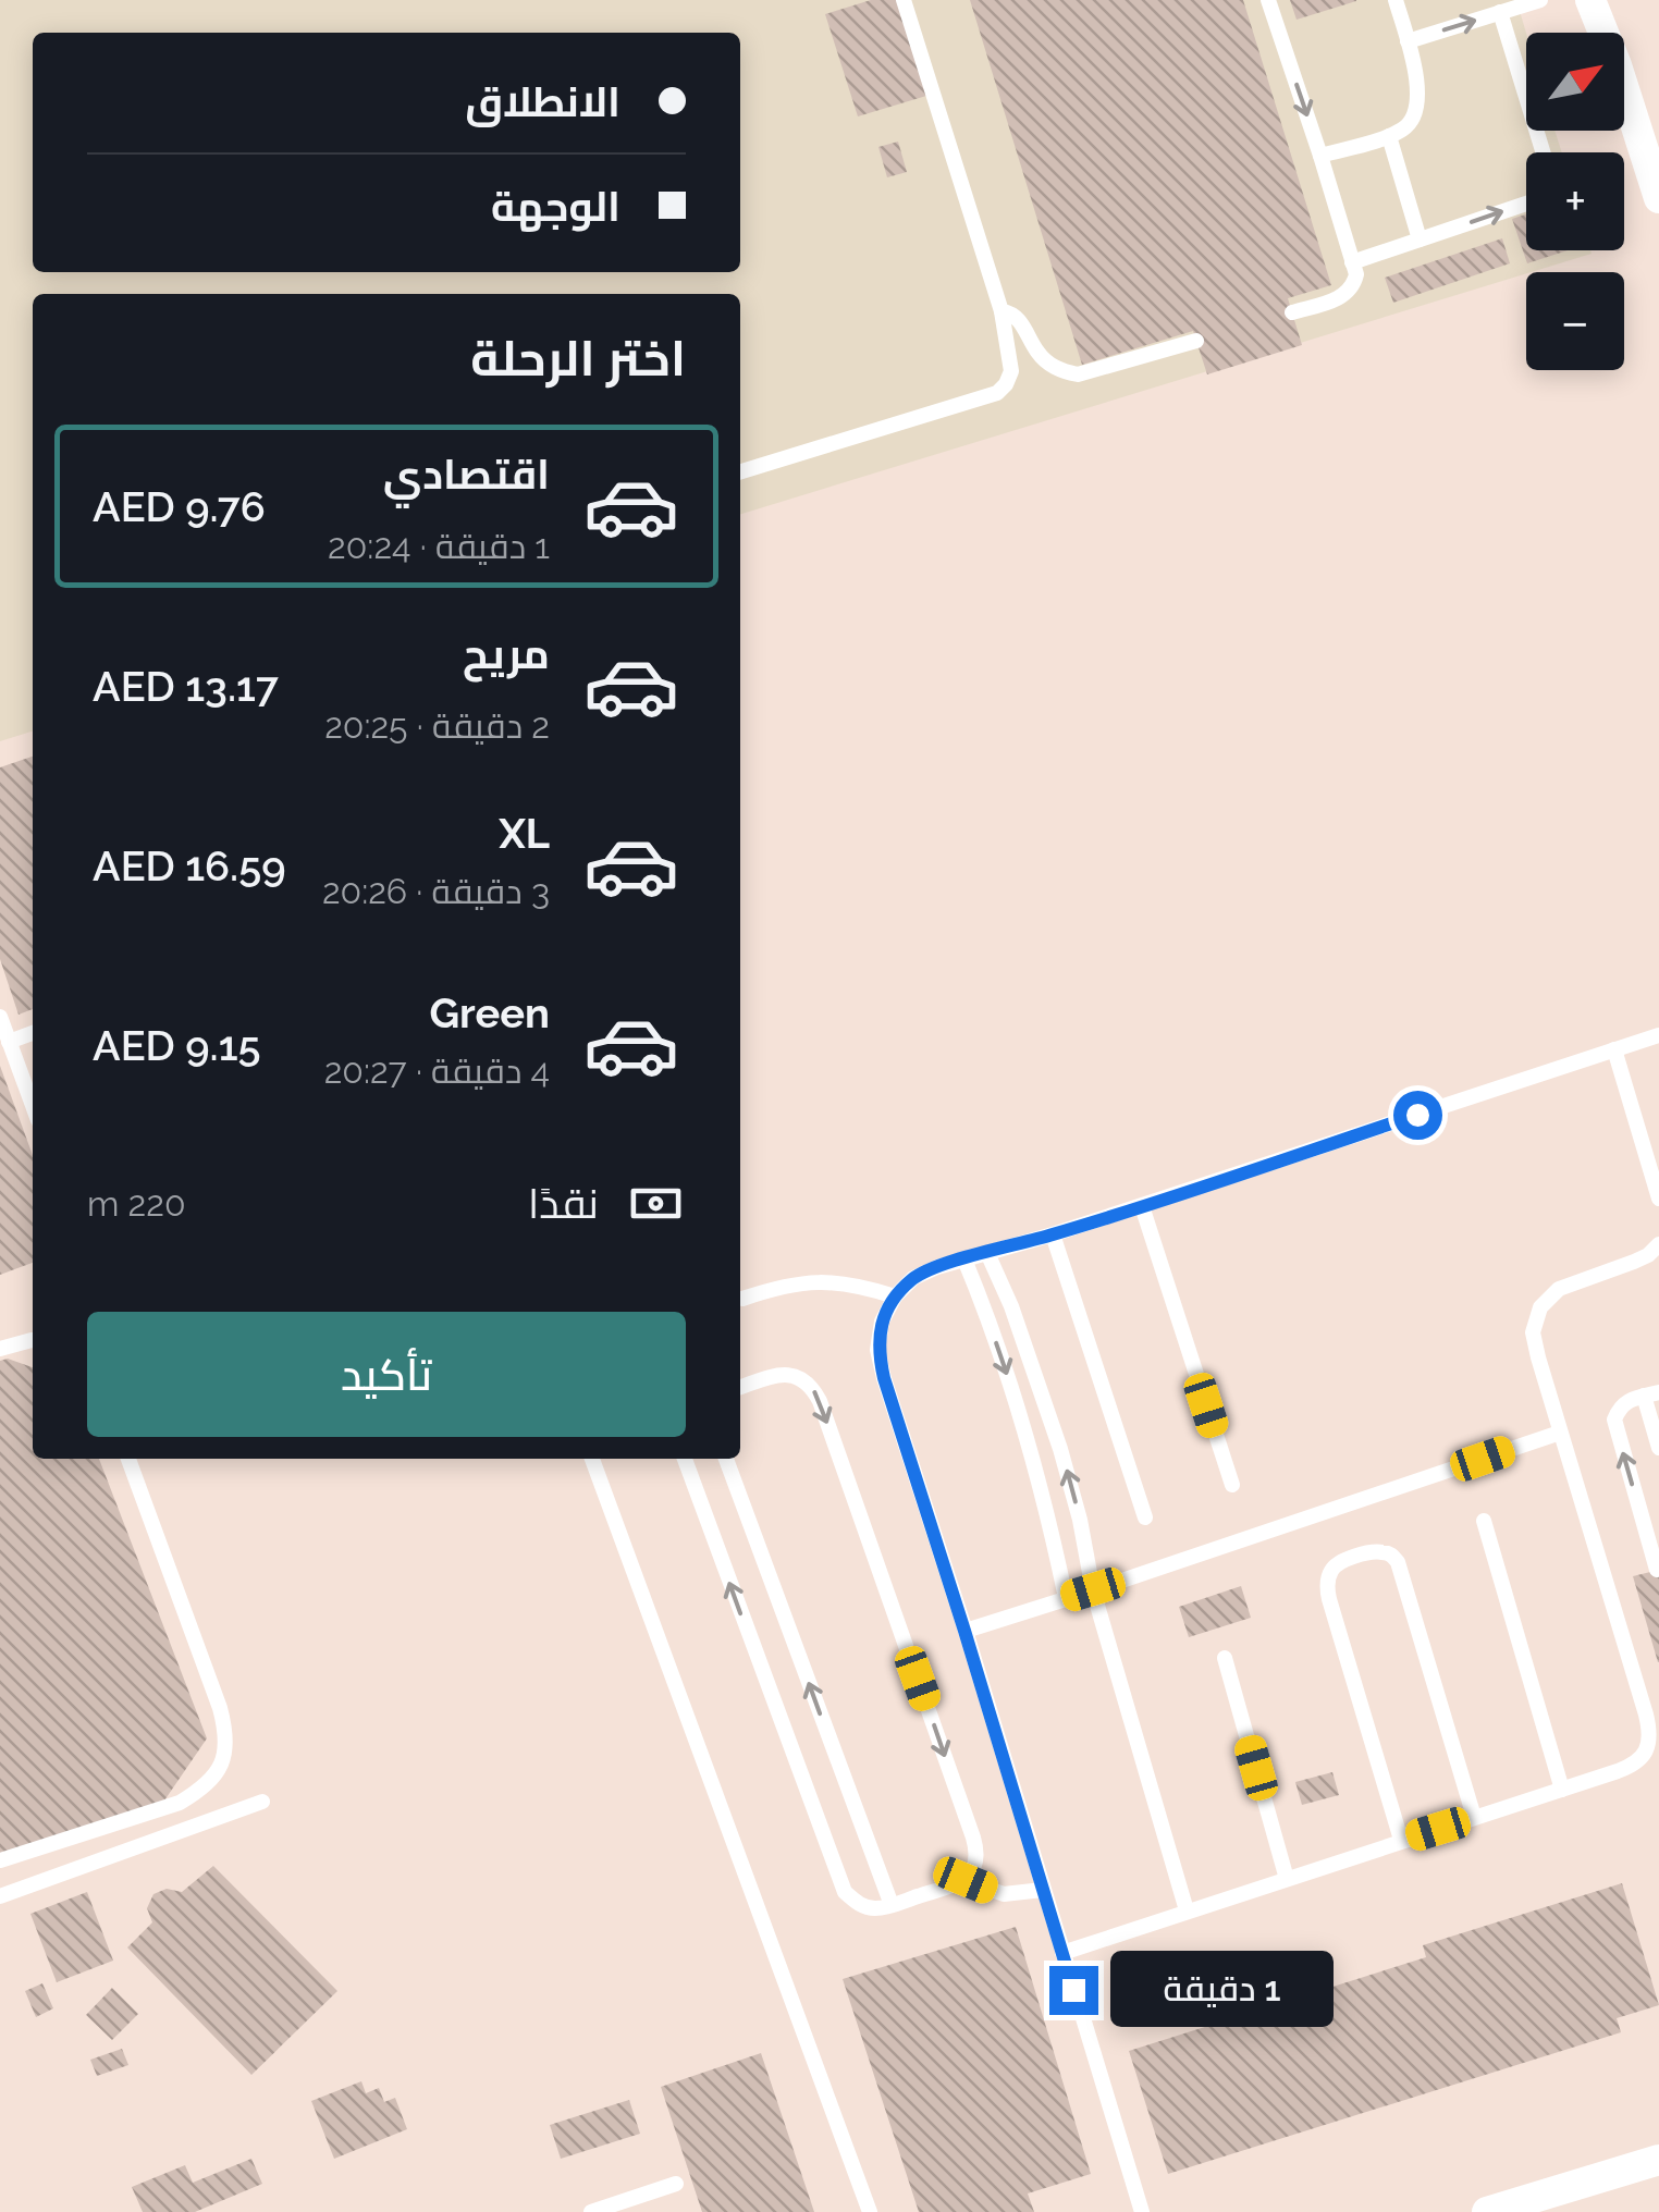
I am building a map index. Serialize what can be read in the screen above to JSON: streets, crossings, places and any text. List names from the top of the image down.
{
  "north": "top right",
  "page": {
    "map_buttons": ["+", "−"],
    "banner": ["الانطلاق", "الوجهة"],
    "heading": "اختر الرحلة",
    "list": [
      {
        "name": "اقتصادي",
        "note": "1 دقيقة · 20:24",
        "value": "AED 9.76"
      },
      {
        "name": "مريح",
        "note": "2 دقيقة · 20:25",
        "value": "AED 13.17"
      },
      {
        "name": "XL",
        "note": "3 دقيقة · 20:26",
        "value": "AED 16.59"
      },
      {
        "name": "Green",
        "note": "4 دقيقة · 20:27",
        "value": "AED 9.15"
      }
    ],
    "pay": ["نقدًا", "220 m"],
    "buttons": "تأكيد",
    "bubble": "1 دقيقة"
  }
}
